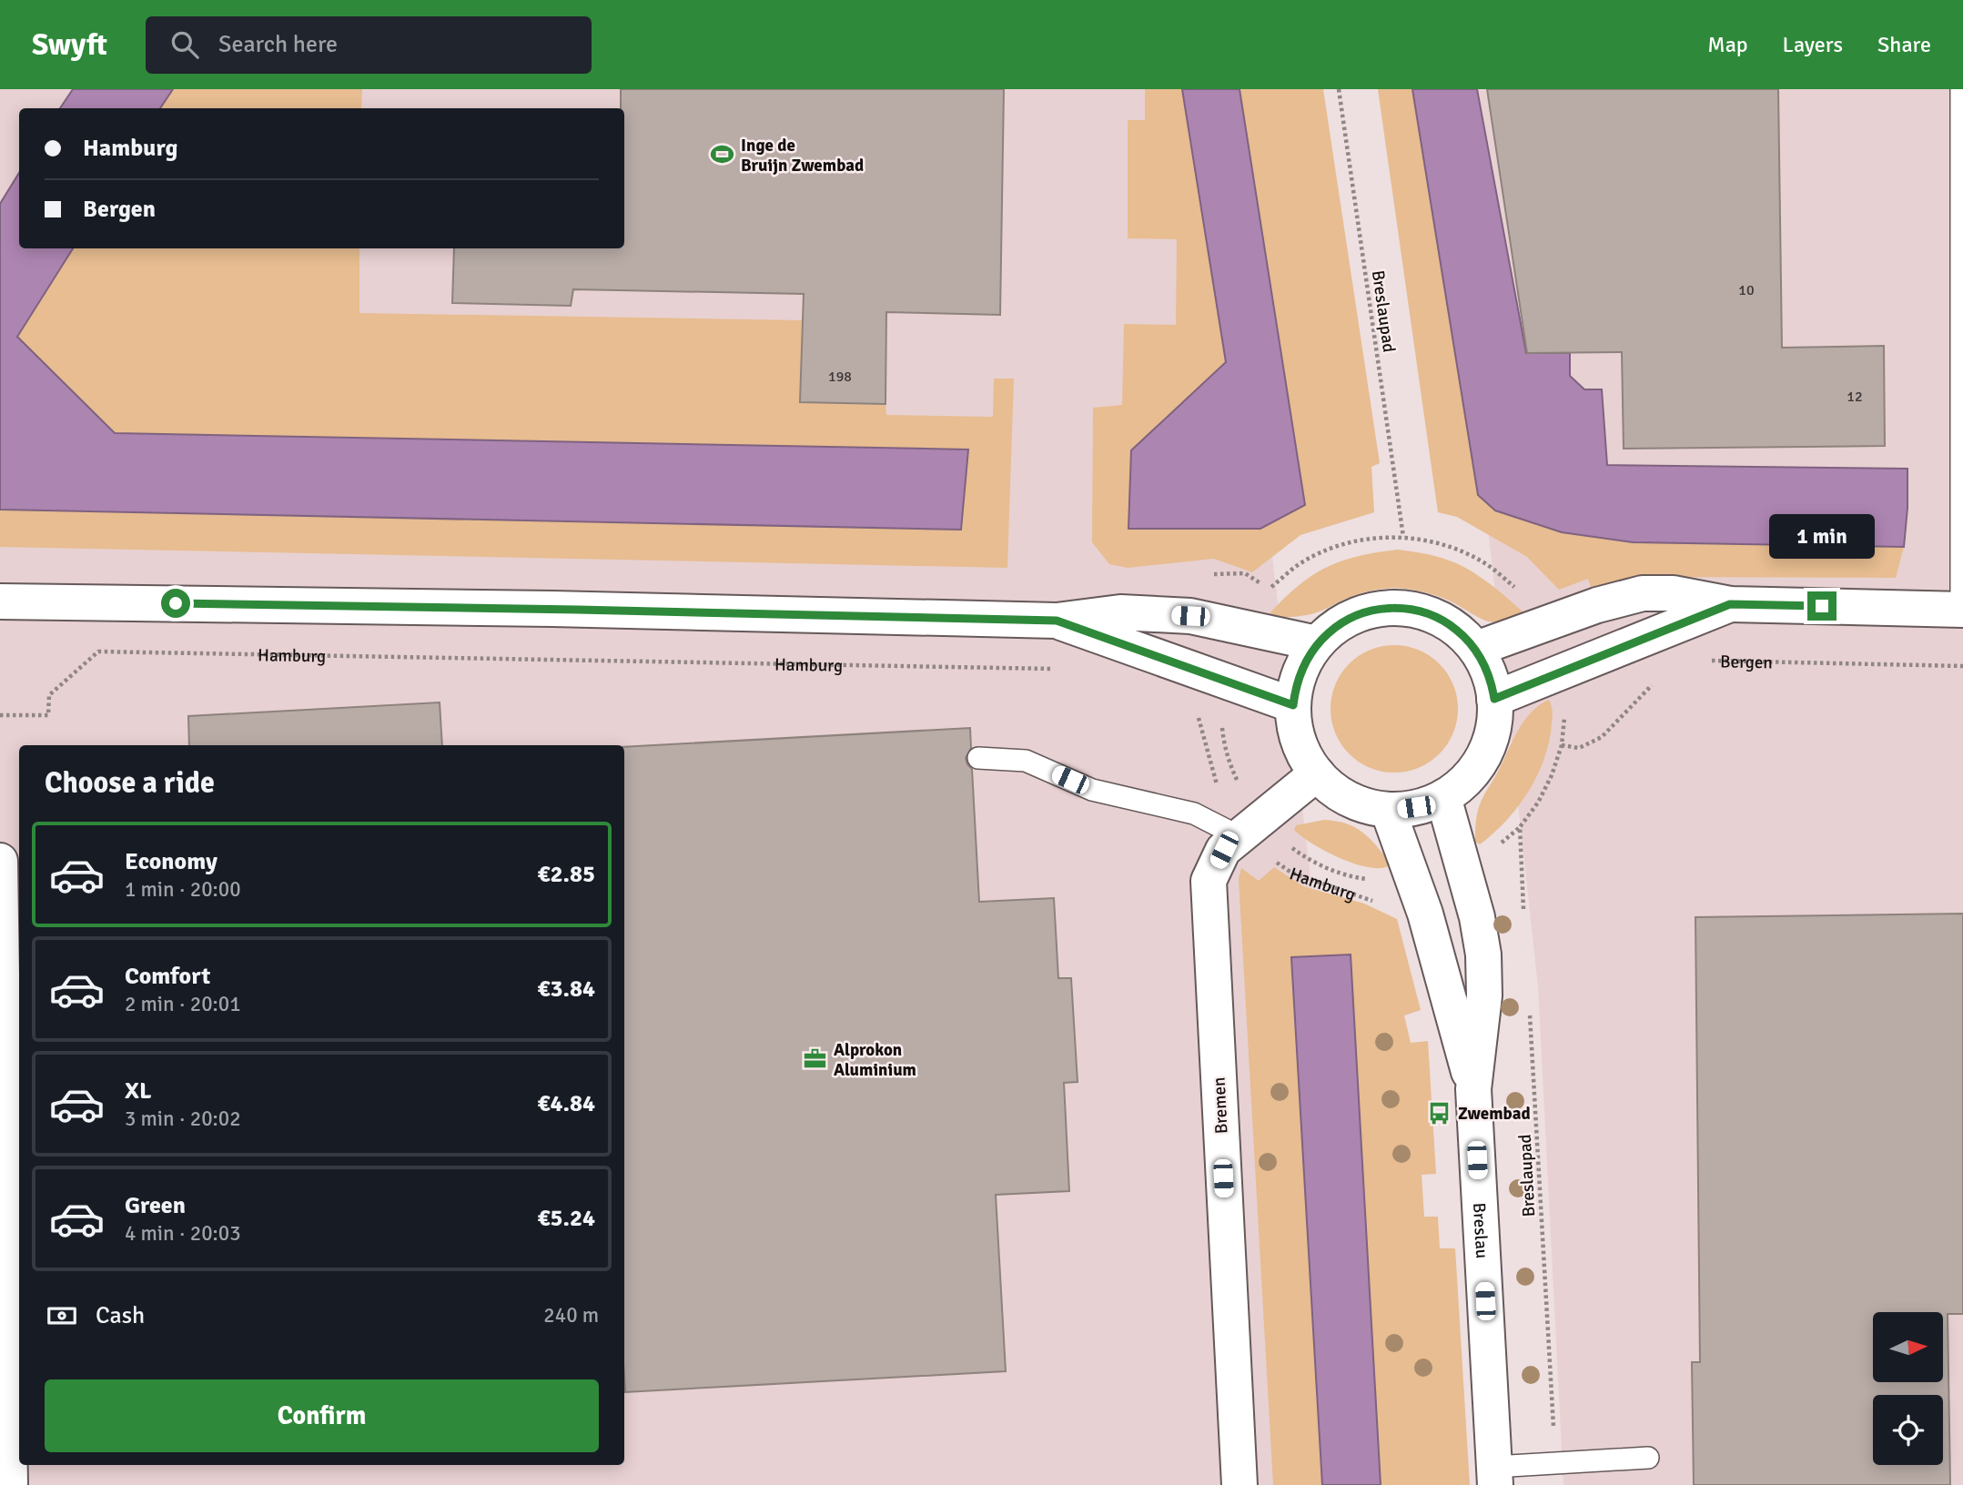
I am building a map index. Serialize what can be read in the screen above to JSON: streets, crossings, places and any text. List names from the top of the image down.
{
  "streets": {
    "street": ["Bremen", "Breslau"],
    "path": ["Breslaupad", "Hamburg", "Bergen"]
  },
  "crossings": [
    ["Hamburg", "Bremen"],
    ["Hamburg", "Breslau"],
    ["Bremen", "Breslau"]
  ],
  "places": {
    "sports": ["Inge de Bruijn Zwembad"],
    "office": ["Alprokon Aluminium"],
    "bus stop": ["Zwembad"]
  },
  "house_numbers": ["10", "198", "12"],
  "north": "right",
  "page": {
    "header": "Swyft",
    "search": "Search here",
    "nav": ["Map", "Layers", "Share"],
    "banner": ["Hamburg", "Bergen"],
    "bubble": "1 min",
    "heading": "Choose a ride",
    "list": [
      {
        "name": "Economy",
        "note": "1 min · 20:00",
        "value": "€2.85"
      },
      {
        "name": "Comfort",
        "note": "2 min · 20:01",
        "value": "€3.84"
      },
      {
        "name": "XL",
        "note": "3 min · 20:02",
        "value": "€4.84"
      },
      {
        "name": "Green",
        "note": "4 min · 20:03",
        "value": "€5.24"
      }
    ],
    "pay": ["Cash", "240 m"],
    "buttons": "Confirm"
  }
}
